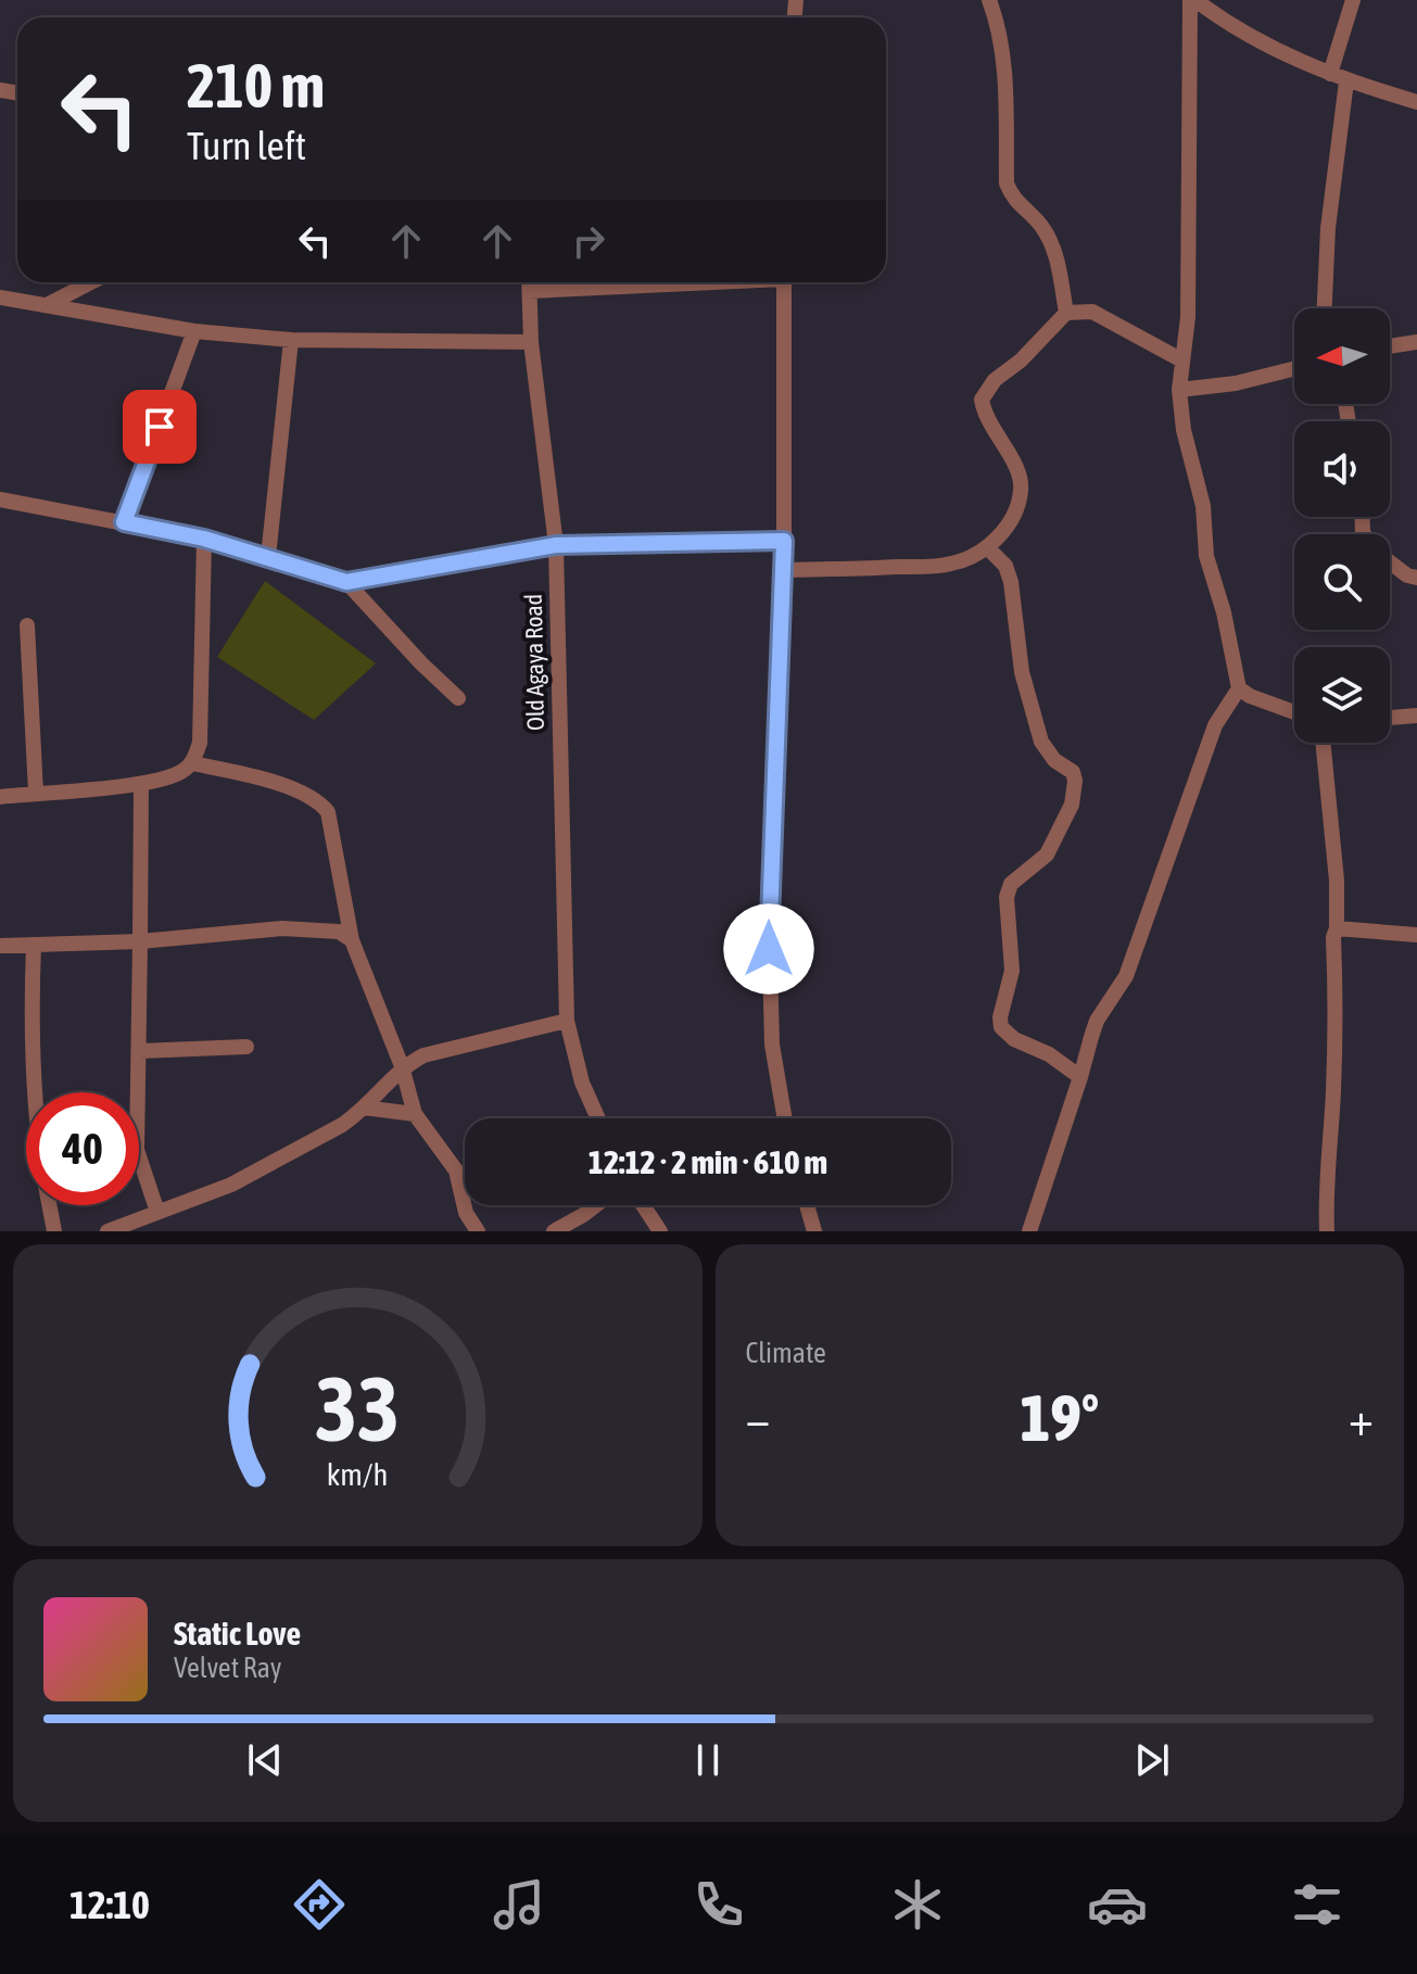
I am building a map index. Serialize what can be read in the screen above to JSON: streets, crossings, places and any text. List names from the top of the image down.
{
  "streets": {
    "street": ["Old Agaya Road"]
  },
  "north": "left",
  "page": {
    "turn": ["210 m", "Turn left"],
    "limit": "40",
    "trip": "12:12 · 2 min · 610 m",
    "tile": "Climate",
    "heat": ["−", "19°", "+"],
    "song": ["Static Love", "Velvet Ray"],
    "tabs": "12:10",
    "gauge": ["33", "km/h"]
  }
}
